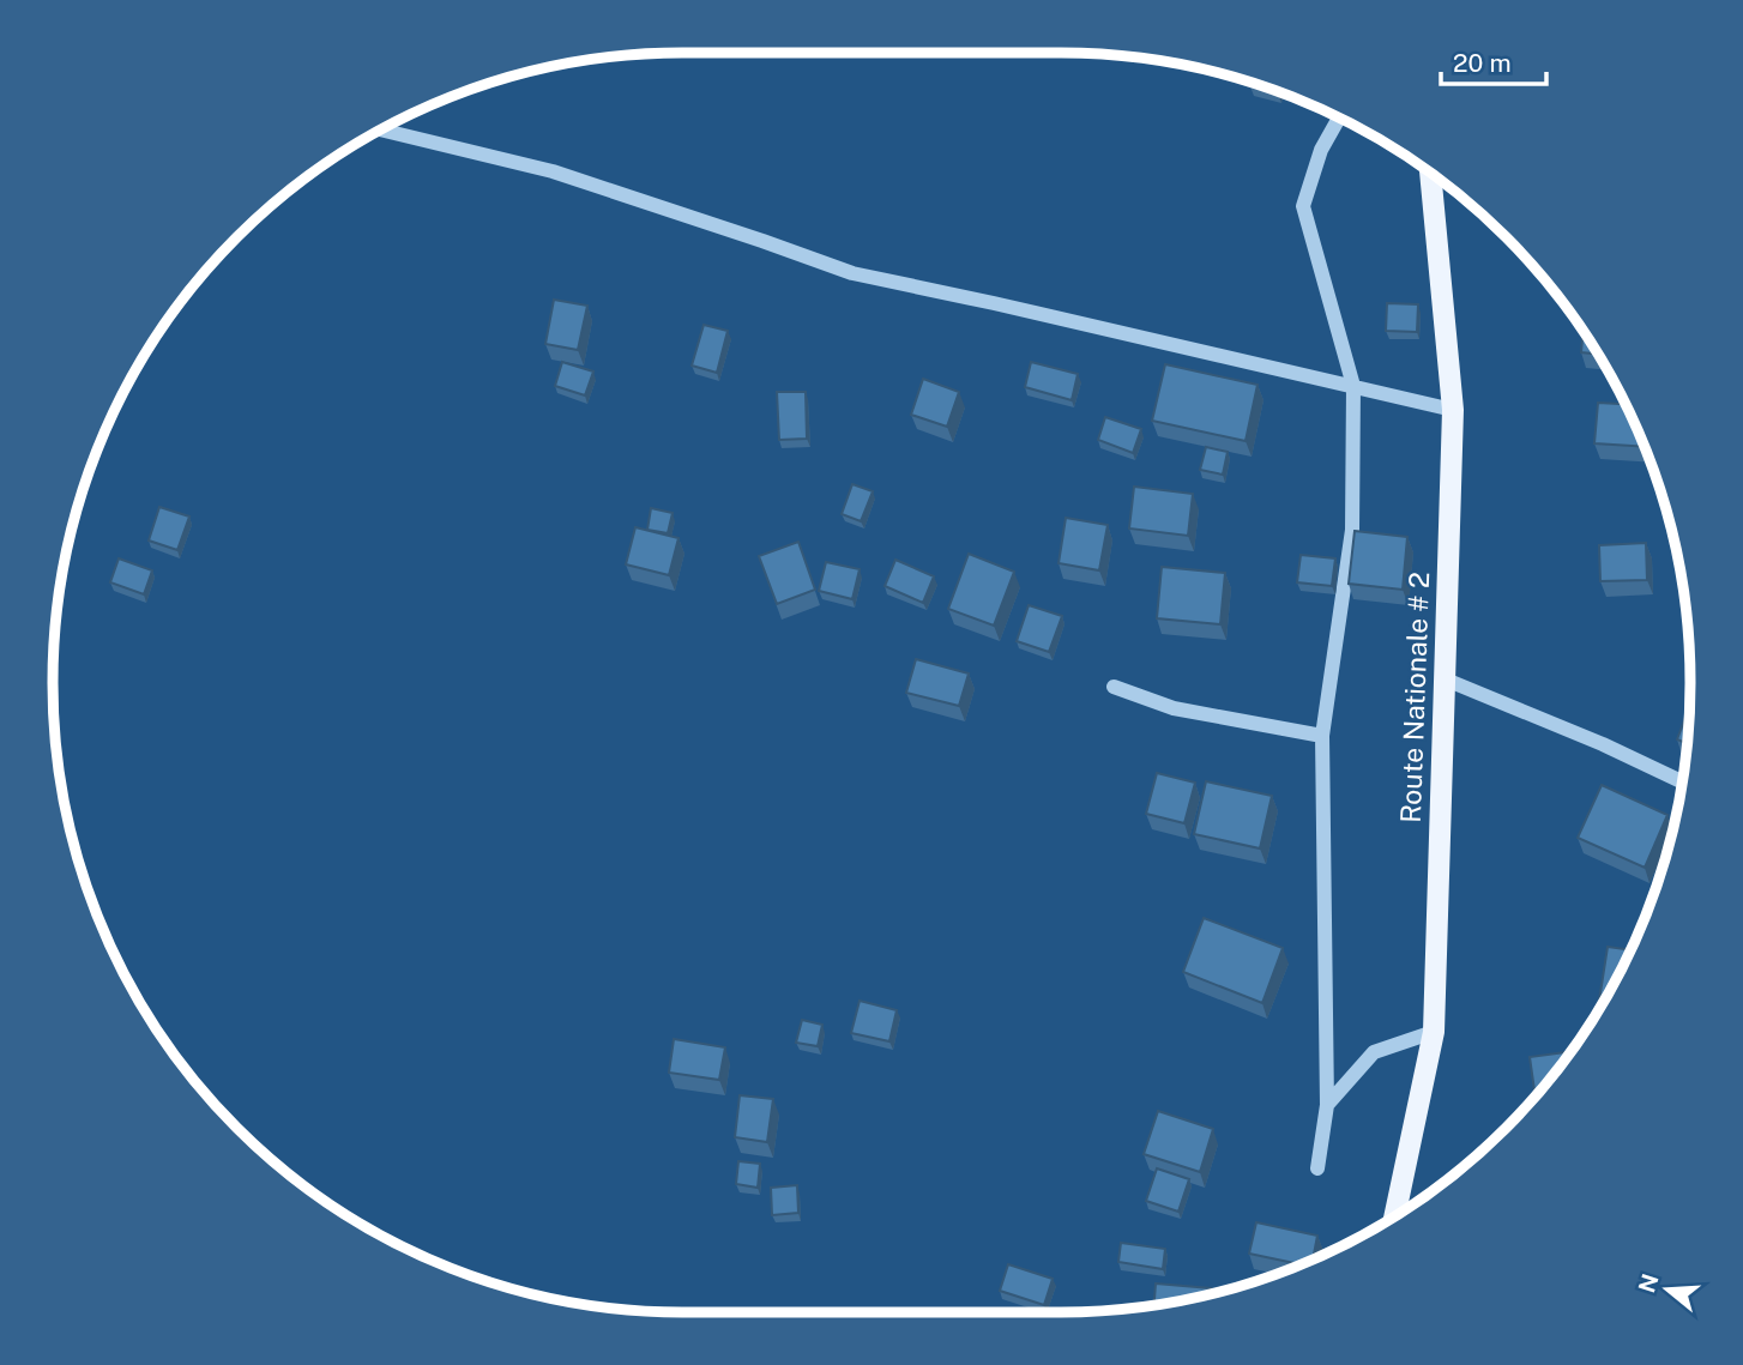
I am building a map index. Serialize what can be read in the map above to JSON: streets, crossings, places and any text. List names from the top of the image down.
{
  "streets": {
    "main road": ["Route Nationale # 2"]
  },
  "scale_bar": "20 m",
  "north": "left"
}
